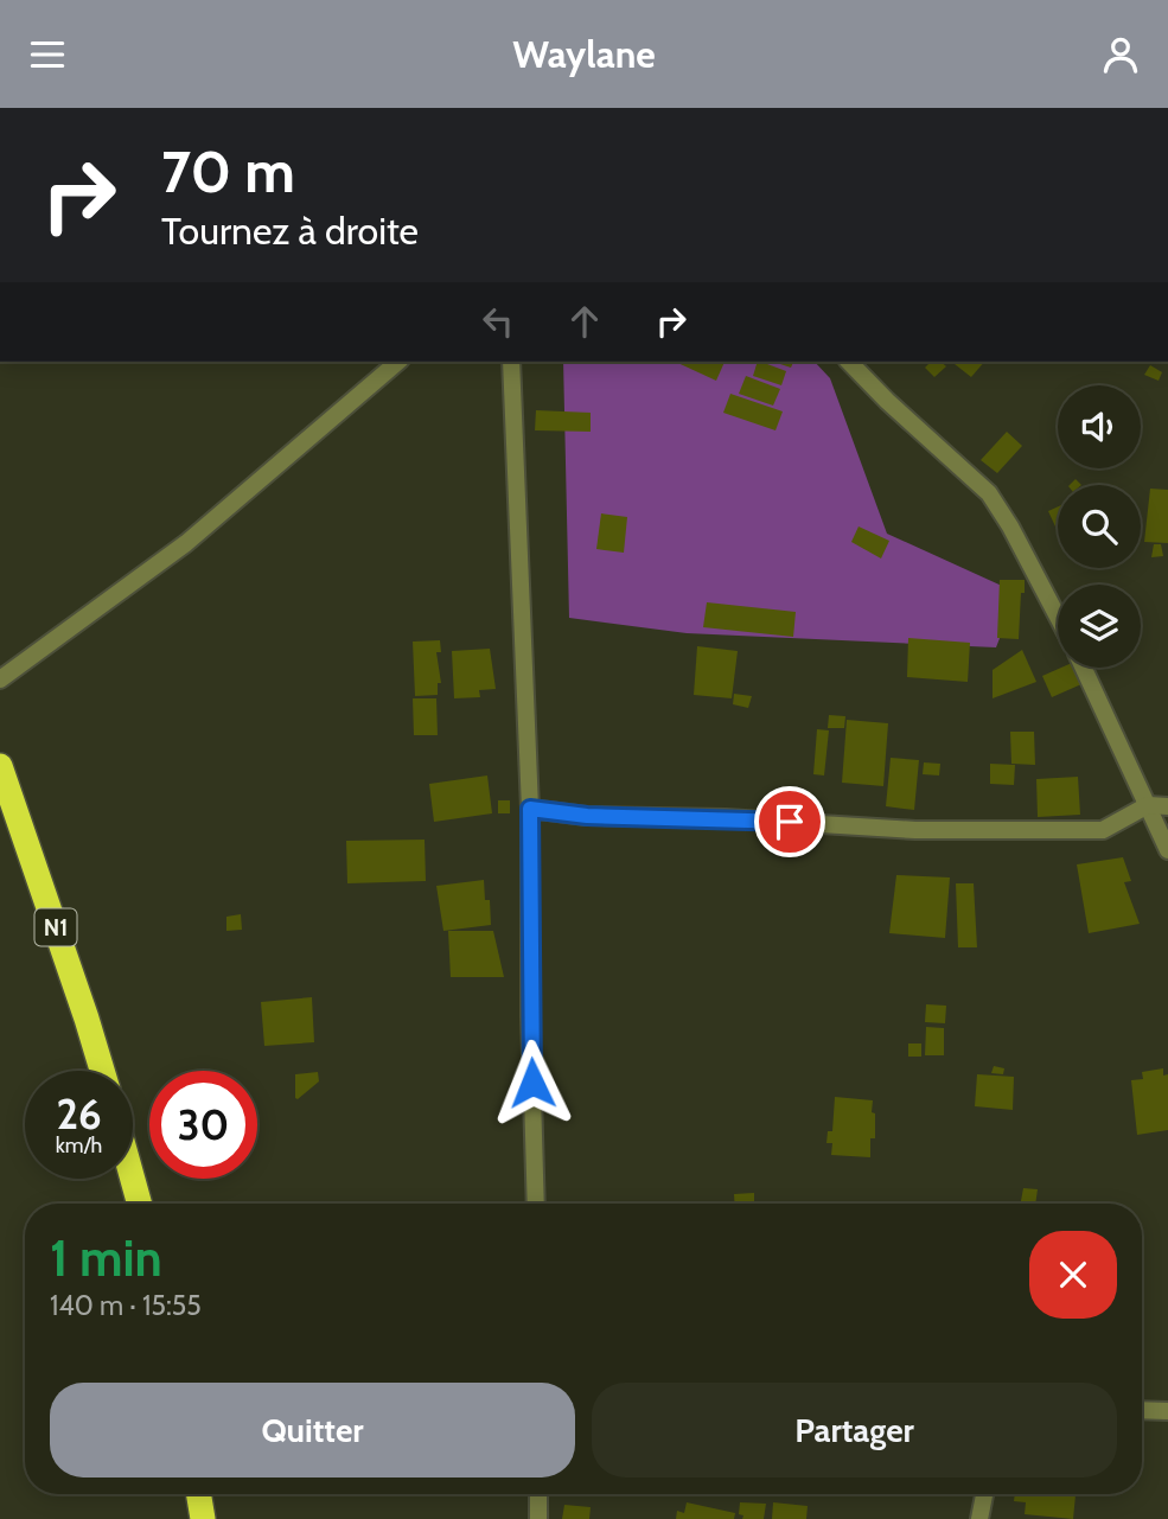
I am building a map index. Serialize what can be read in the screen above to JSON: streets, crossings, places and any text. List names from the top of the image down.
{
  "streets": {
    "highway": ["N1"]
  },
  "page": {
    "header": "Waylane",
    "turn": ["70 m", "Tournez à droite"],
    "speed": "26 km/h",
    "limit": "30",
    "heading": ["1 min", "140 m · 15:55"],
    "buttons": ["Quitter", "Partager"]
  }
}
